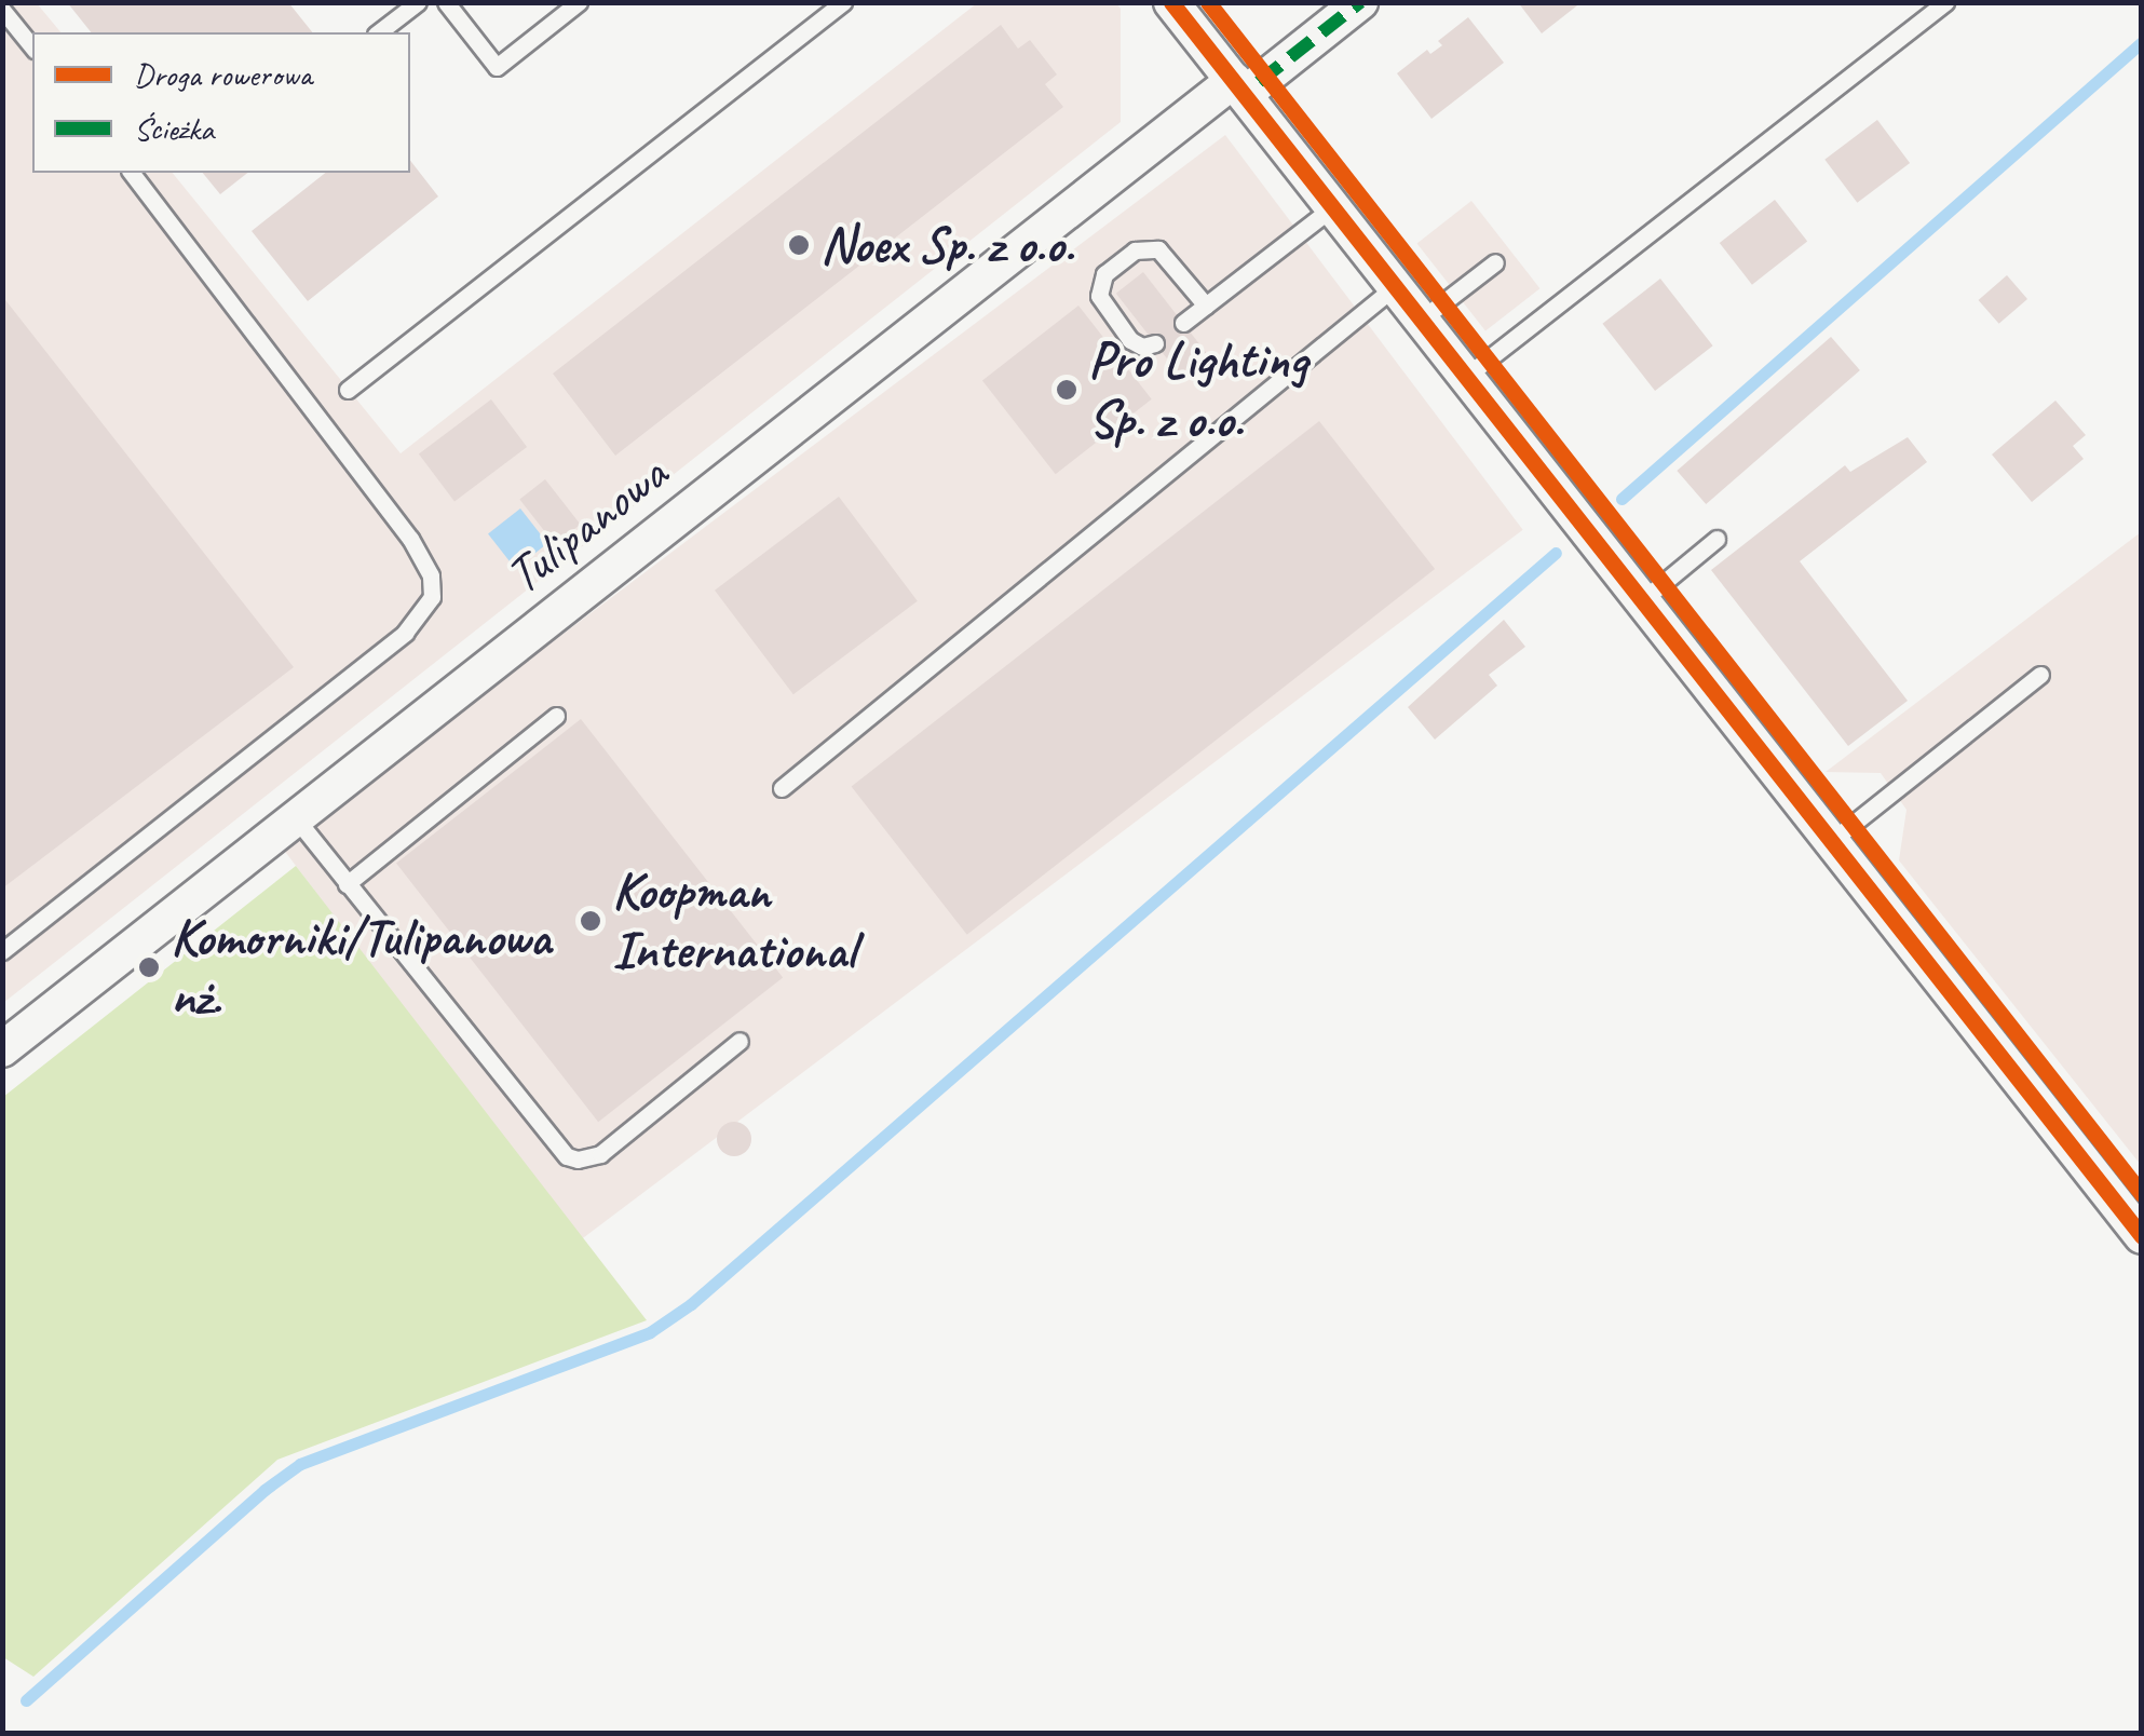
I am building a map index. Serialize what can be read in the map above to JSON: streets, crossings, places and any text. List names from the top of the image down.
{
  "streets": {
    "street": ["Tulipanowa"]
  },
  "places": [
    "Noex Sp. z o.o.",
    "Pro Lighting Sp. z o.o.",
    "Koopman International",
    "Komorniki/Tulipanowa nż."
  ],
  "legend": ["Droga rowerowa", "Ścieżka"]
}
